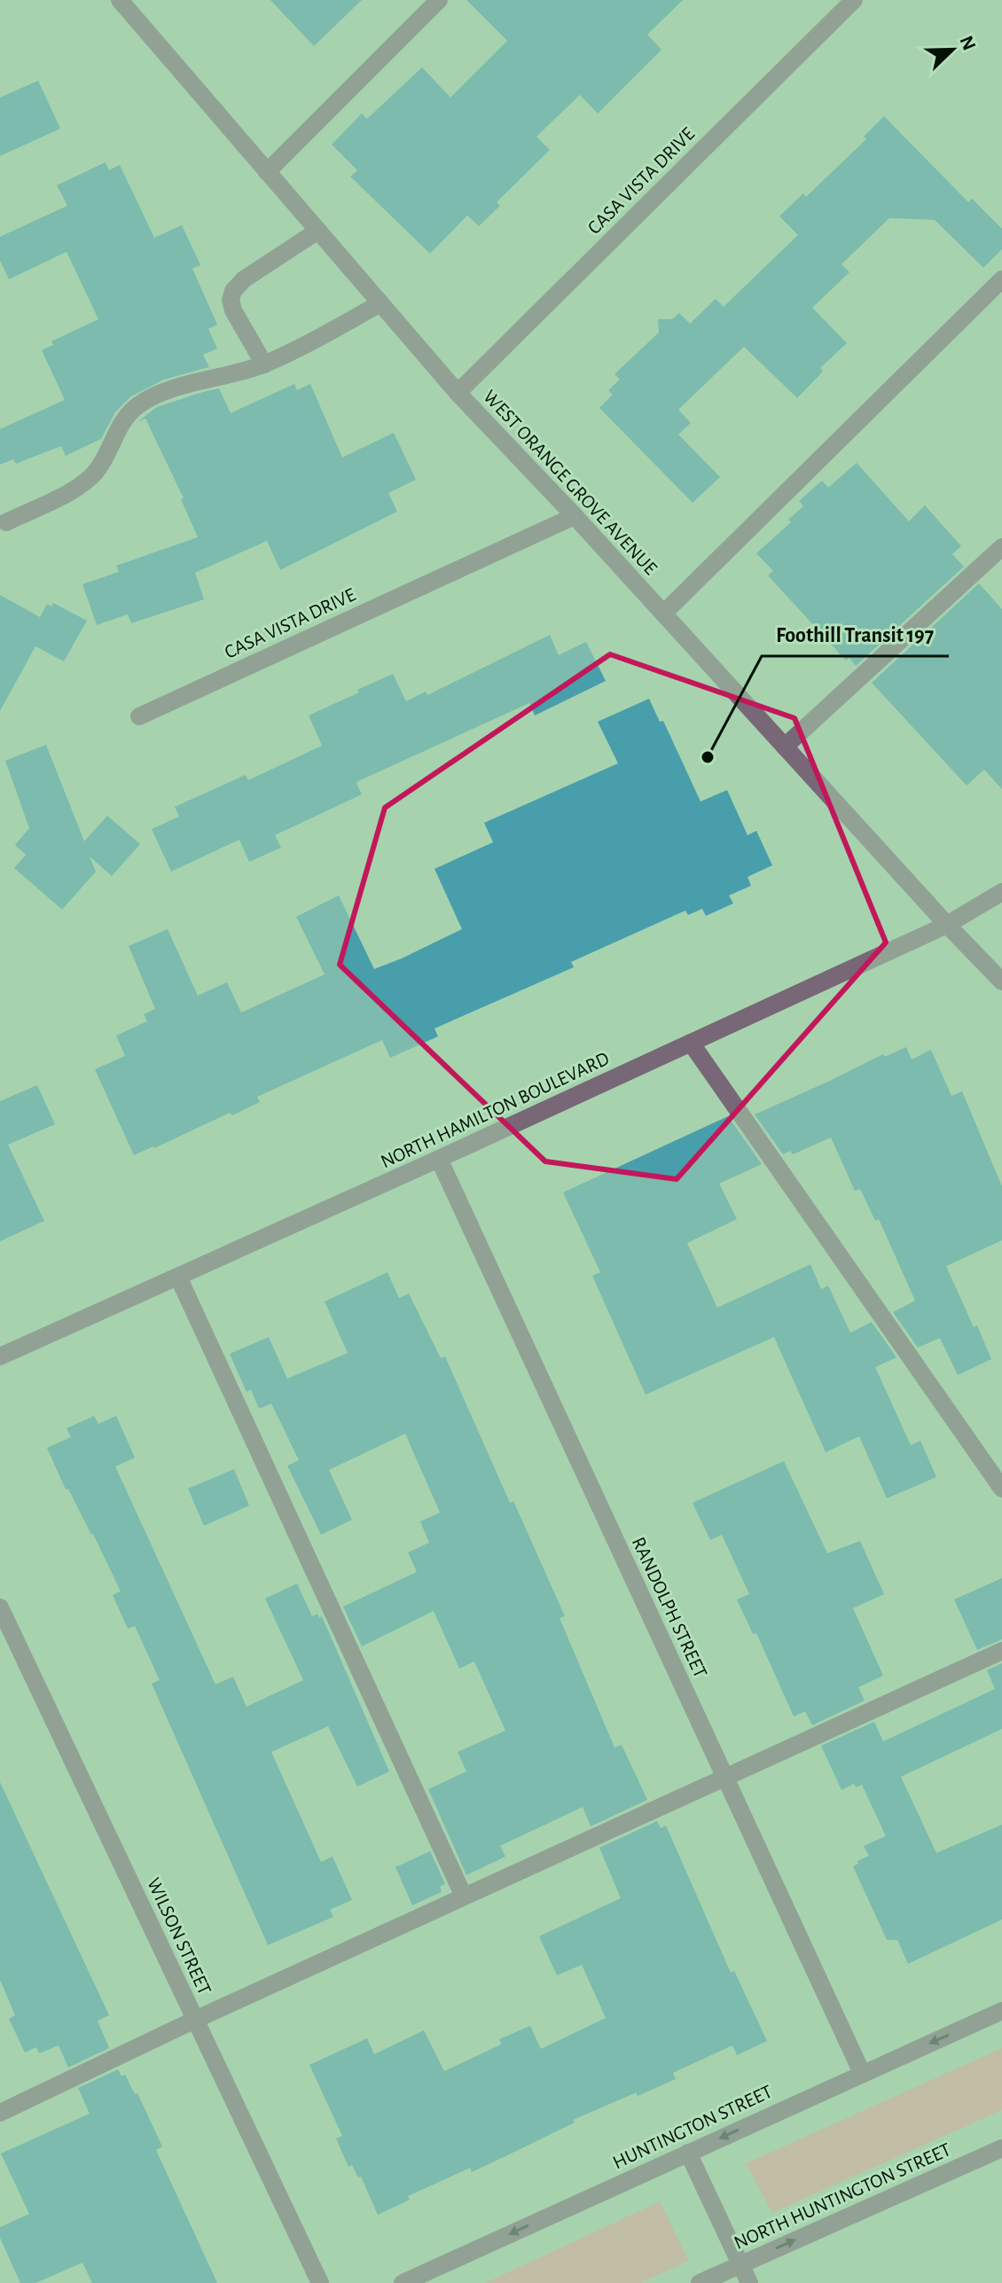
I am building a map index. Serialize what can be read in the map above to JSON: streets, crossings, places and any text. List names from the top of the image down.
{
  "streets": {
    "street": [
      "CASA VISTA DRIVE",
      "WEST ORANGE GROVE AVENUE",
      "NORTH HAMILTON BOULEVARD",
      "RANDOLPH STREET",
      "WILSON STREET",
      "HUNTINGTON STREET",
      "NORTH HUNTINGTON STREET"
    ]
  },
  "crossings": [
    ["CASA VISTA DRIVE", "WEST ORANGE GROVE AVENUE"],
    ["WEST ORANGE GROVE AVENUE", "NORTH HAMILTON BOULEVARD"],
    ["NORTH HAMILTON BOULEVARD", "RANDOLPH STREET"],
    ["RANDOLPH STREET", "HUNTINGTON STREET"]
  ],
  "one_way": ["HUNTINGTON STREET", "NORTH HUNTINGTON STREET"],
  "places": ["Foothill Transit 197"],
  "north": "top right"
}
